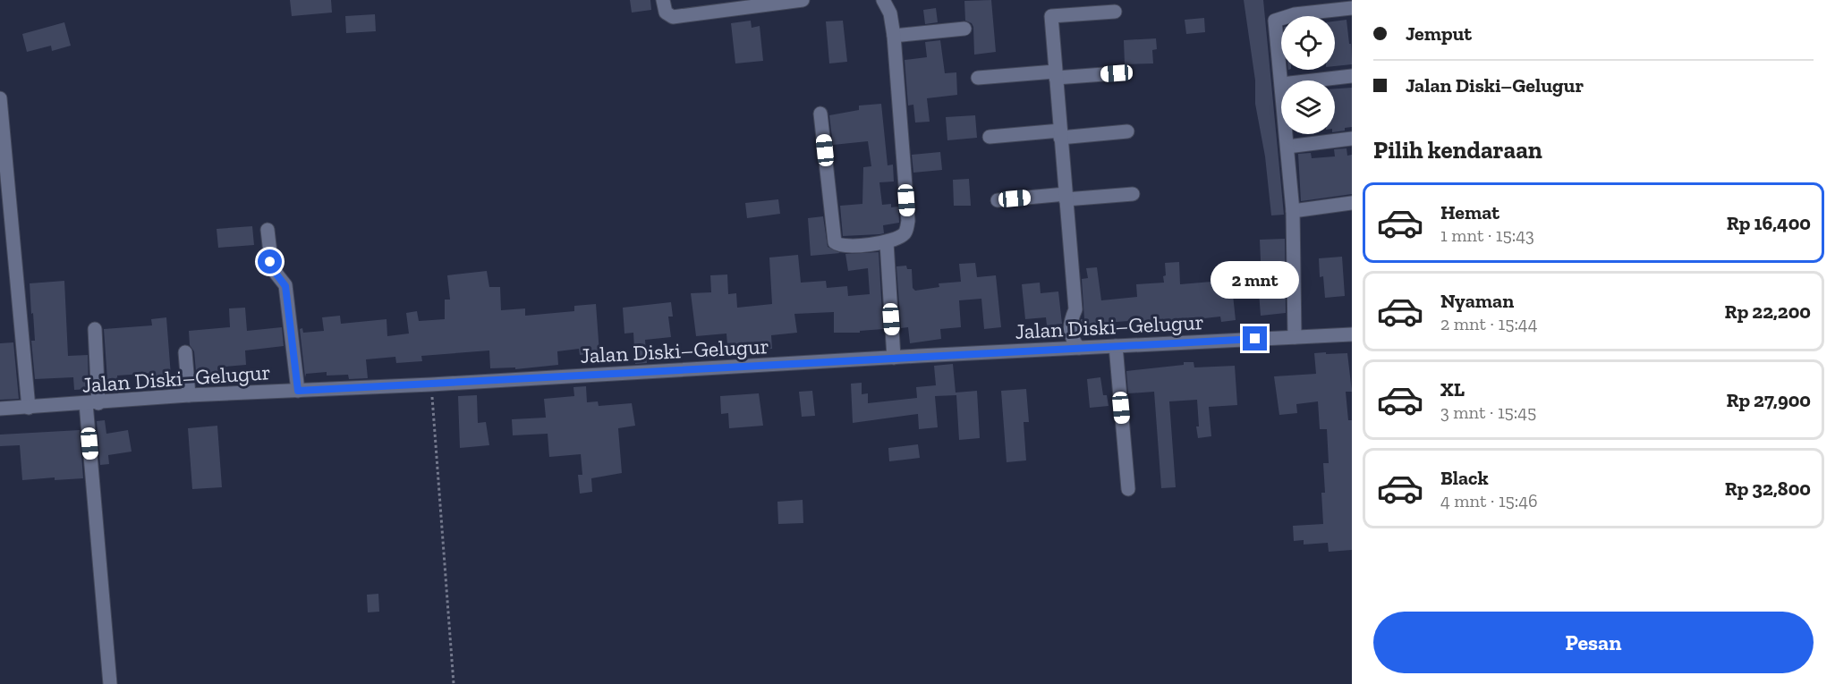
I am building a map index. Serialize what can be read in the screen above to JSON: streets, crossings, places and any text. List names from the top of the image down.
{
  "streets": {
    "street": ["Jalan Diski–Gelugur"]
  },
  "page": {
    "banner": ["Jemput", "Jalan Diski–Gelugur"],
    "heading": "Pilih kendaraan",
    "list": [
      {
        "name": "Hemat",
        "note": "1 mnt · 15:43",
        "value": "Rp 16,400"
      },
      {
        "name": "Nyaman",
        "note": "2 mnt · 15:44",
        "value": "Rp 22,200"
      },
      {
        "name": "XL",
        "note": "3 mnt · 15:45",
        "value": "Rp 27,900"
      },
      {
        "name": "Black",
        "note": "4 mnt · 15:46",
        "value": "Rp 32,800"
      }
    ],
    "bubble": "2 mnt",
    "buttons": "Pesan"
  }
}
